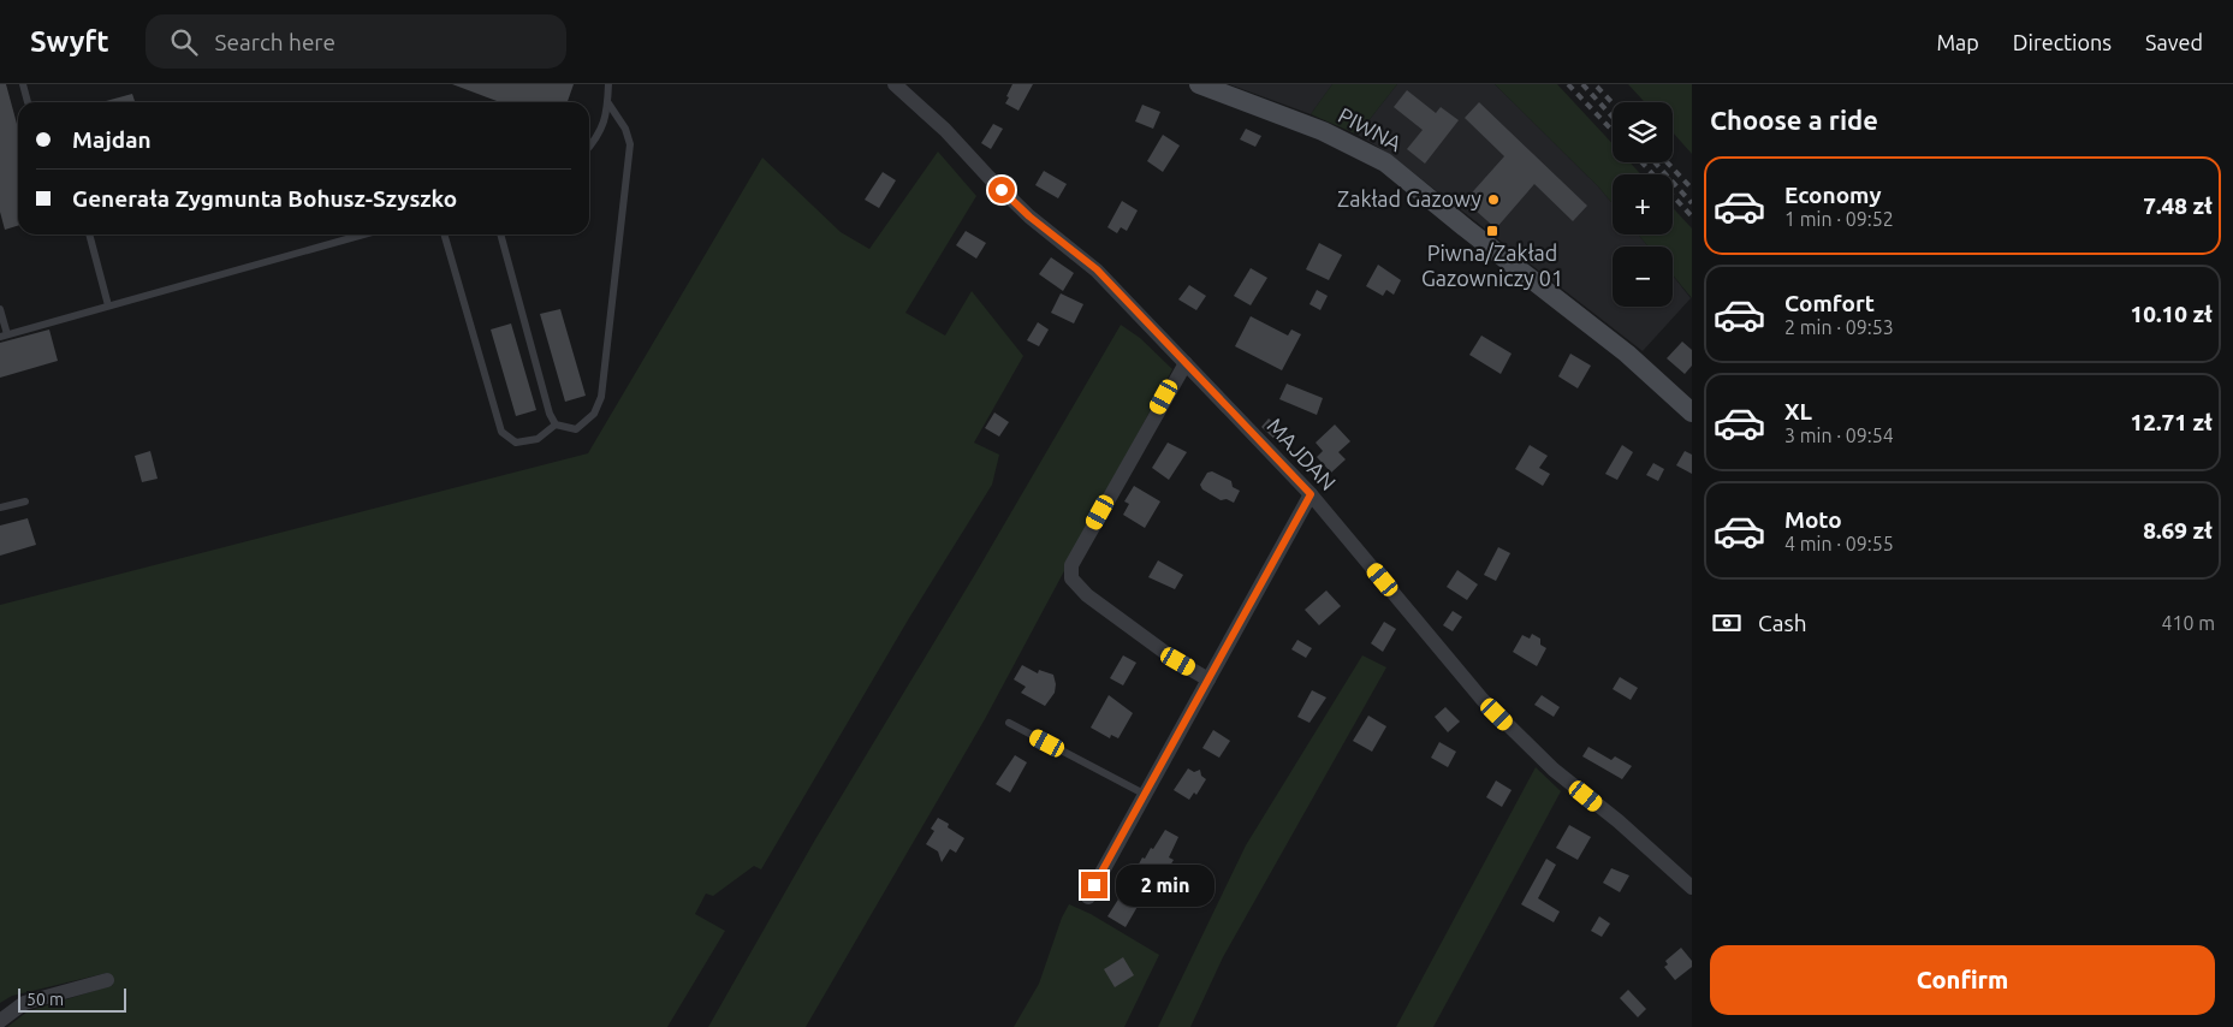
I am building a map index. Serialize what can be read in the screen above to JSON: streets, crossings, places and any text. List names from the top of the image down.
{
  "streets": {
    "street": ["PIWNA", "MAJDAN"]
  },
  "places": {
    "other": ["Zakład Gazowy"],
    "transit": ["Piwna/Zakład Gazowniczy 01"]
  },
  "scale_bar": "50 m",
  "page": {
    "header": "Swyft",
    "search": "Search here",
    "nav": ["Map", "Directions", "Saved"],
    "heading": "Choose a ride",
    "map_buttons": ["+", "−"],
    "banner": ["Majdan", "Generała Zygmunta Bohusz-Szyszko"],
    "list": [
      {
        "name": "Economy",
        "note": "1 min · 09:52",
        "value": "7.48 zł"
      },
      {
        "name": "Comfort",
        "note": "2 min · 09:53",
        "value": "10.10 zł"
      },
      {
        "name": "XL",
        "note": "3 min · 09:54",
        "value": "12.71 zł"
      },
      {
        "name": "Moto",
        "note": "4 min · 09:55",
        "value": "8.69 zł"
      }
    ],
    "pay": ["Cash", "410 m"],
    "bubble": "2 min",
    "buttons": "Confirm",
    "scale": "50 m"
  }
}
